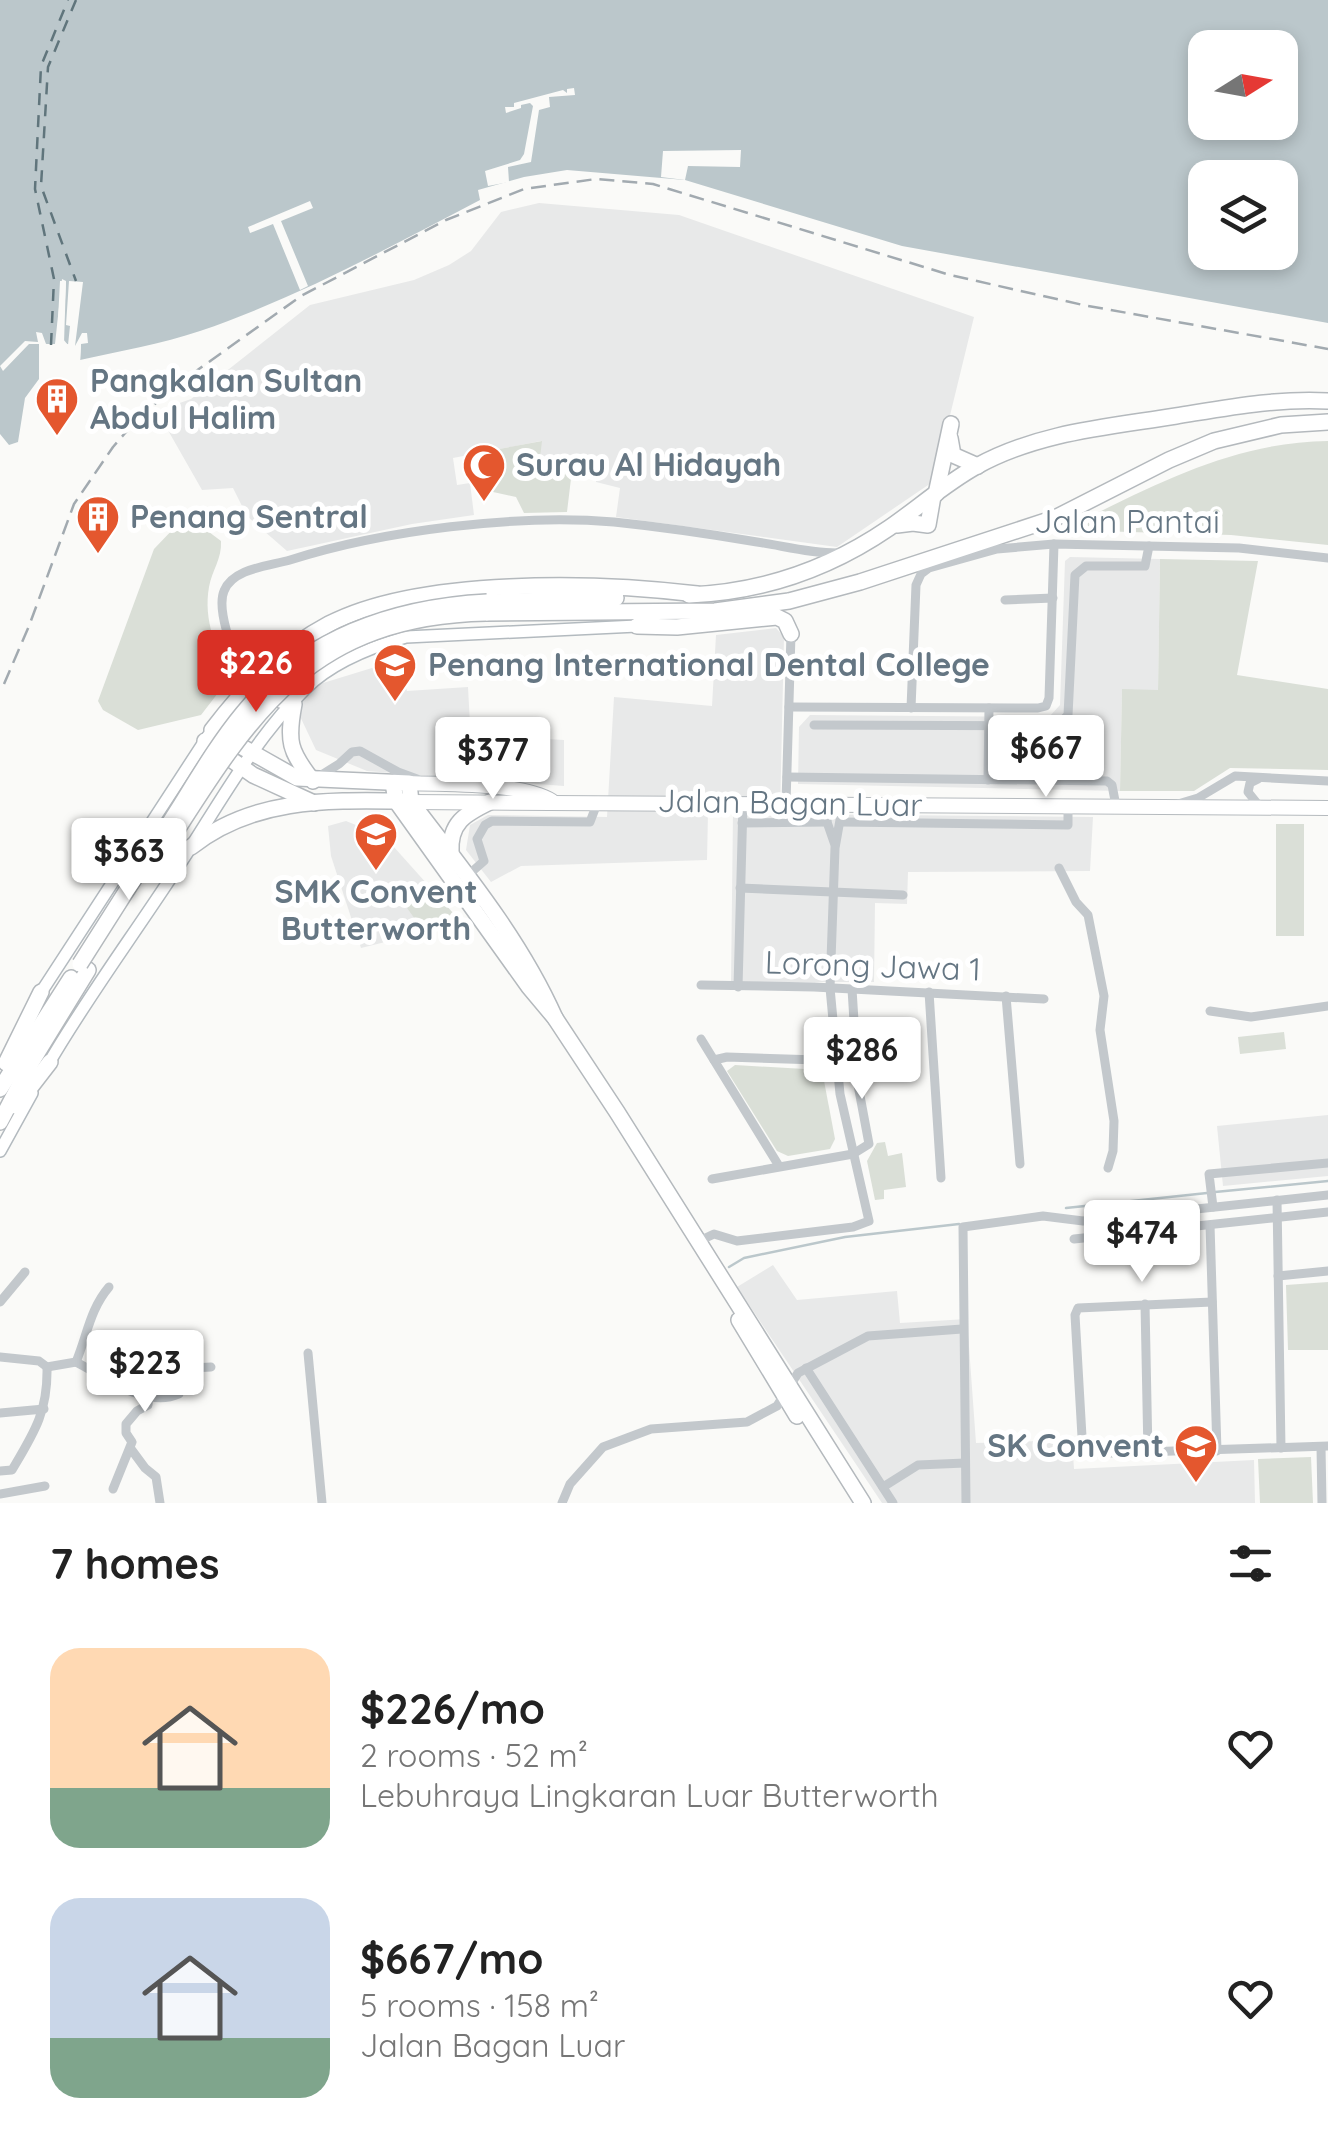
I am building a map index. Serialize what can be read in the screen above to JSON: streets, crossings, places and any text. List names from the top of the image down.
{
  "streets": {
    "main road": ["Jalan Bagan Luar"],
    "street": ["Jalan Pantai", "Lorong Jawa 1"]
  },
  "places": {
    "building": ["Pangkalan Sultan Abdul Halim", "Penang Sentral"],
    "mosque": ["Surau Al Hidayah"],
    "school or university": ["Penang International Dental College", "SMK Convent Butterworth", "SK Convent"]
  },
  "north": "right",
  "page": {
    "price": [
      "$226",
      "$667",
      "$377",
      "$363",
      "$286",
      "$474",
      "$223"
    ],
    "heading": "7 homes",
    "list": [
      {
        "name": "$226/mo",
        "note": "2 rooms · 52 m² · Lebuhraya Lingkaran Luar Butterworth"
      },
      {
        "name": "$667/mo",
        "note": "5 rooms · 158 m² · Jalan Bagan Luar"
      }
    ]
  }
}
